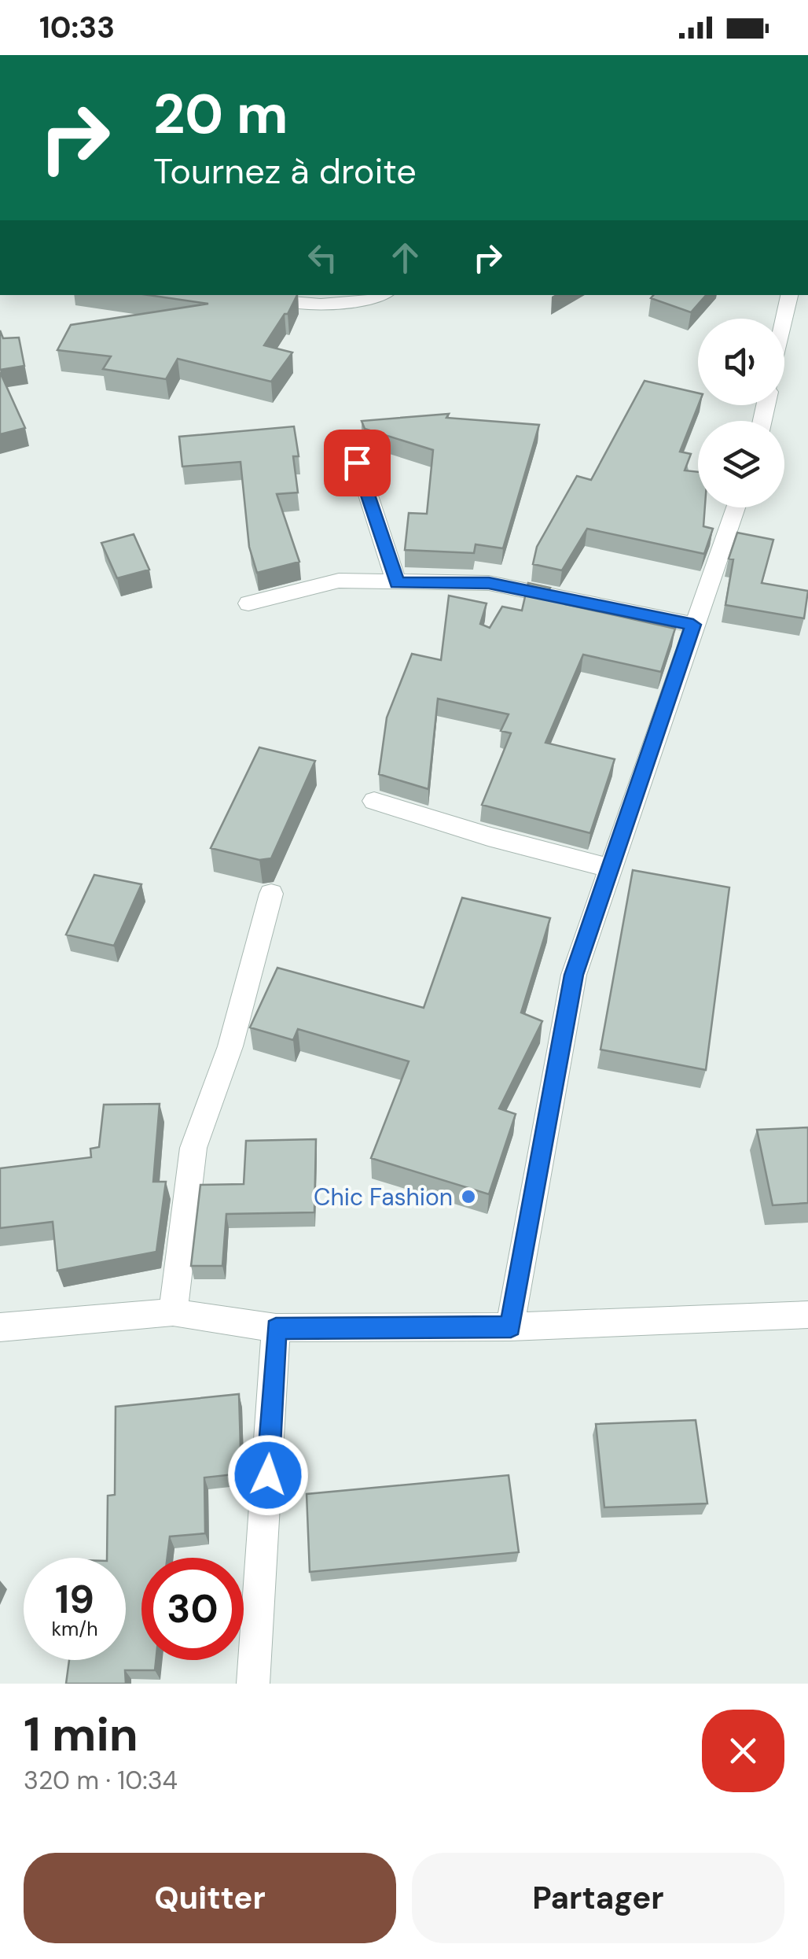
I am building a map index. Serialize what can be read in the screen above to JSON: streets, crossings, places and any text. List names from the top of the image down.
{
  "places": ["Chic Fashion"],
  "page": {
    "status": "10:33",
    "turn": ["20 m", "Tournez à droite"],
    "speed": "19 km/h",
    "limit": "30",
    "heading": ["1 min", "320 m · 10:34"],
    "buttons": ["Quitter", "Partager"]
  }
}
